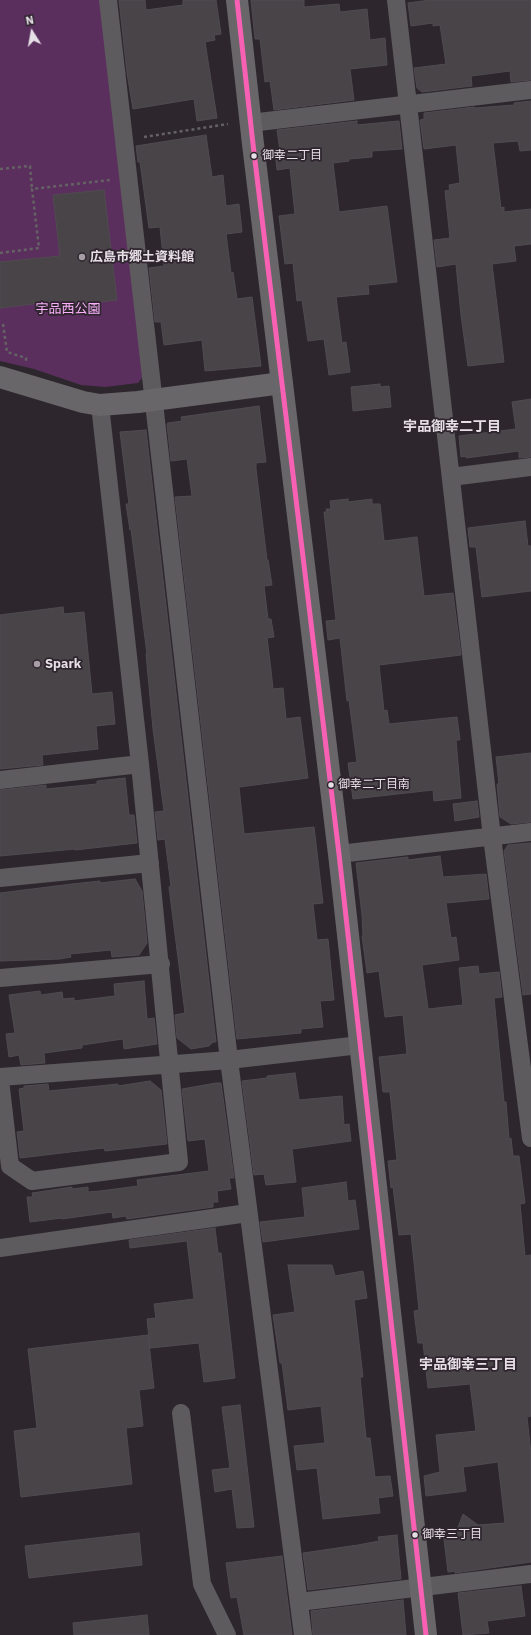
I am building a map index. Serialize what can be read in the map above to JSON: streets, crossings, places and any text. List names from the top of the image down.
{
  "districts": ["宇品御幸二丁目", "宇品御幸三丁目"],
  "parks": ["宇品西公園"],
  "places": [
    "御幸二丁目",
    "広島市郷土資料館",
    "Spark",
    "御幸二丁目南",
    "御幸三丁目"
  ],
  "north": "top"
}
